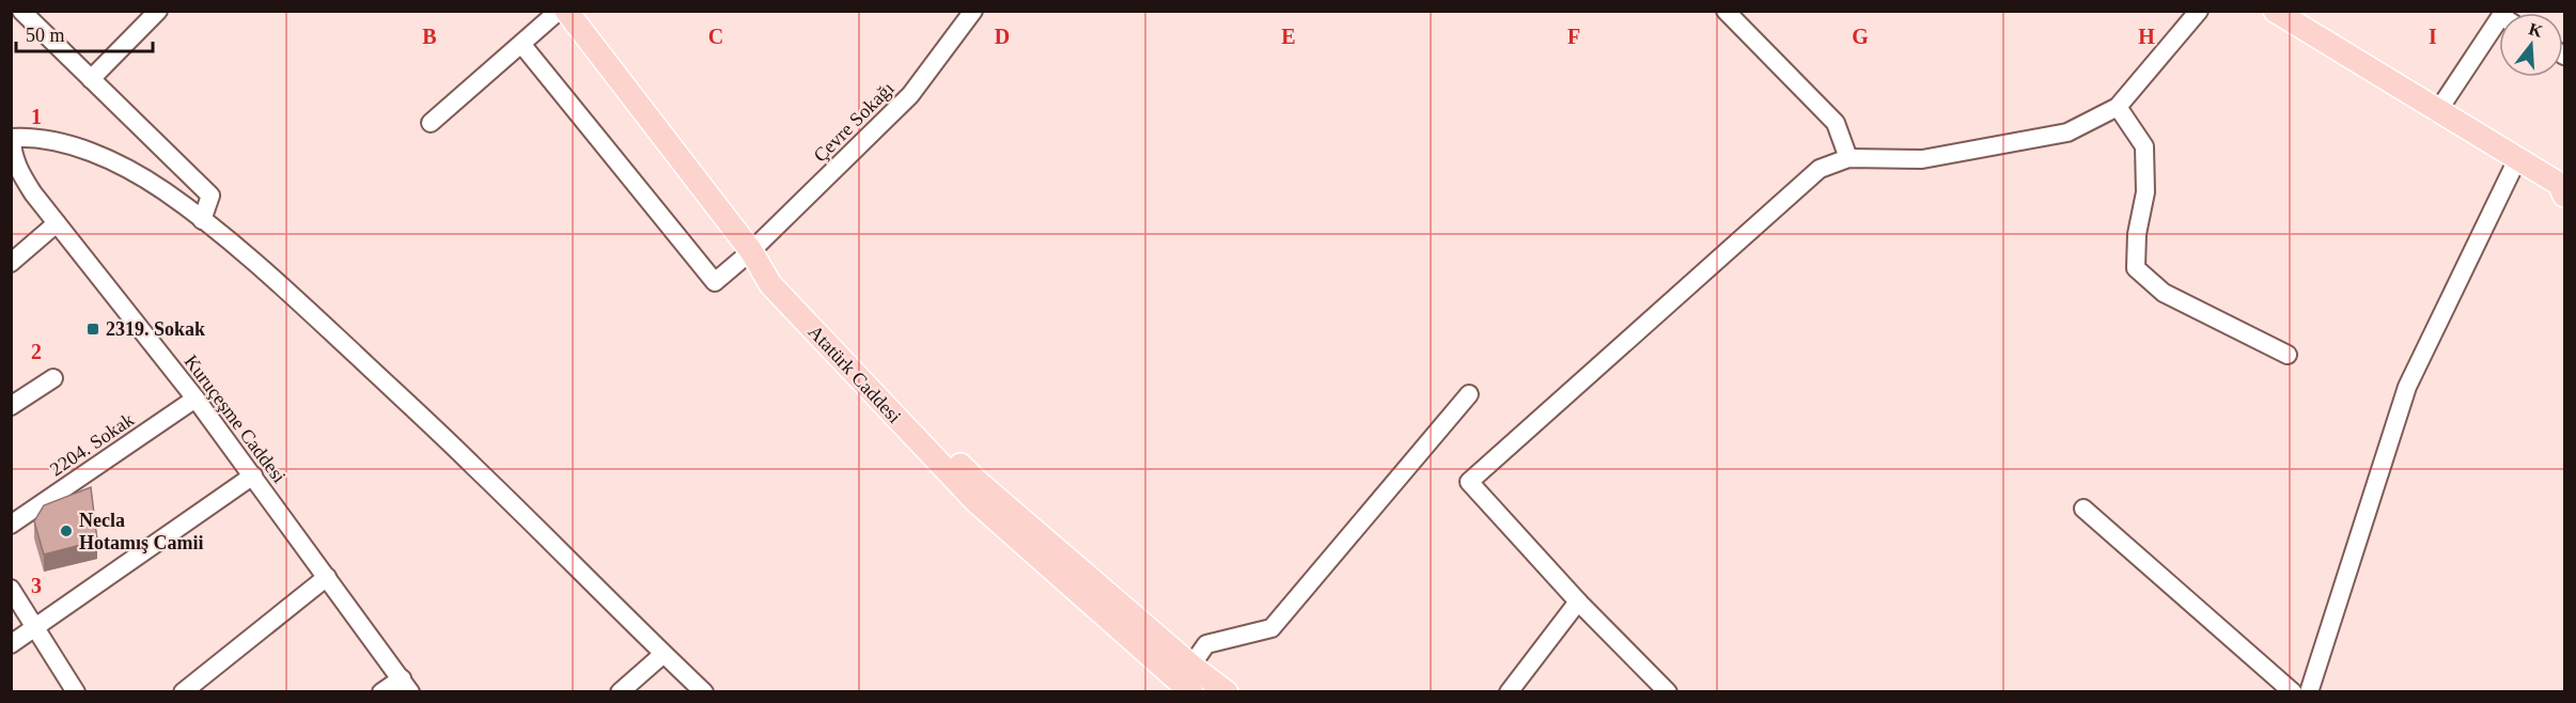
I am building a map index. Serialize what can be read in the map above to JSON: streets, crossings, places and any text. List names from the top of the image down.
{
  "streets": {
    "main road": ["Atatürk Caddesi"],
    "street": ["Çevre Sokağı", "Kuruçeşme Caddesi", "2204. Sokak"]
  },
  "crossings": [
    ["Çevre Sokağı", "Atatürk Caddesi"],
    ["Kuruçeşme Caddesi", "2204. Sokak"]
  ],
  "places": {
    "transit": ["2319. Sokak"],
    "other": ["Necla Hotamış Camii"]
  },
  "scale_bar": "50 m",
  "north": "top",
  "grid": {
    "columns": [
      "B",
      "C",
      "D",
      "E",
      "F",
      "G",
      "H",
      "I"
    ],
    "rows": ["1", "2", "3"]
  }
}
